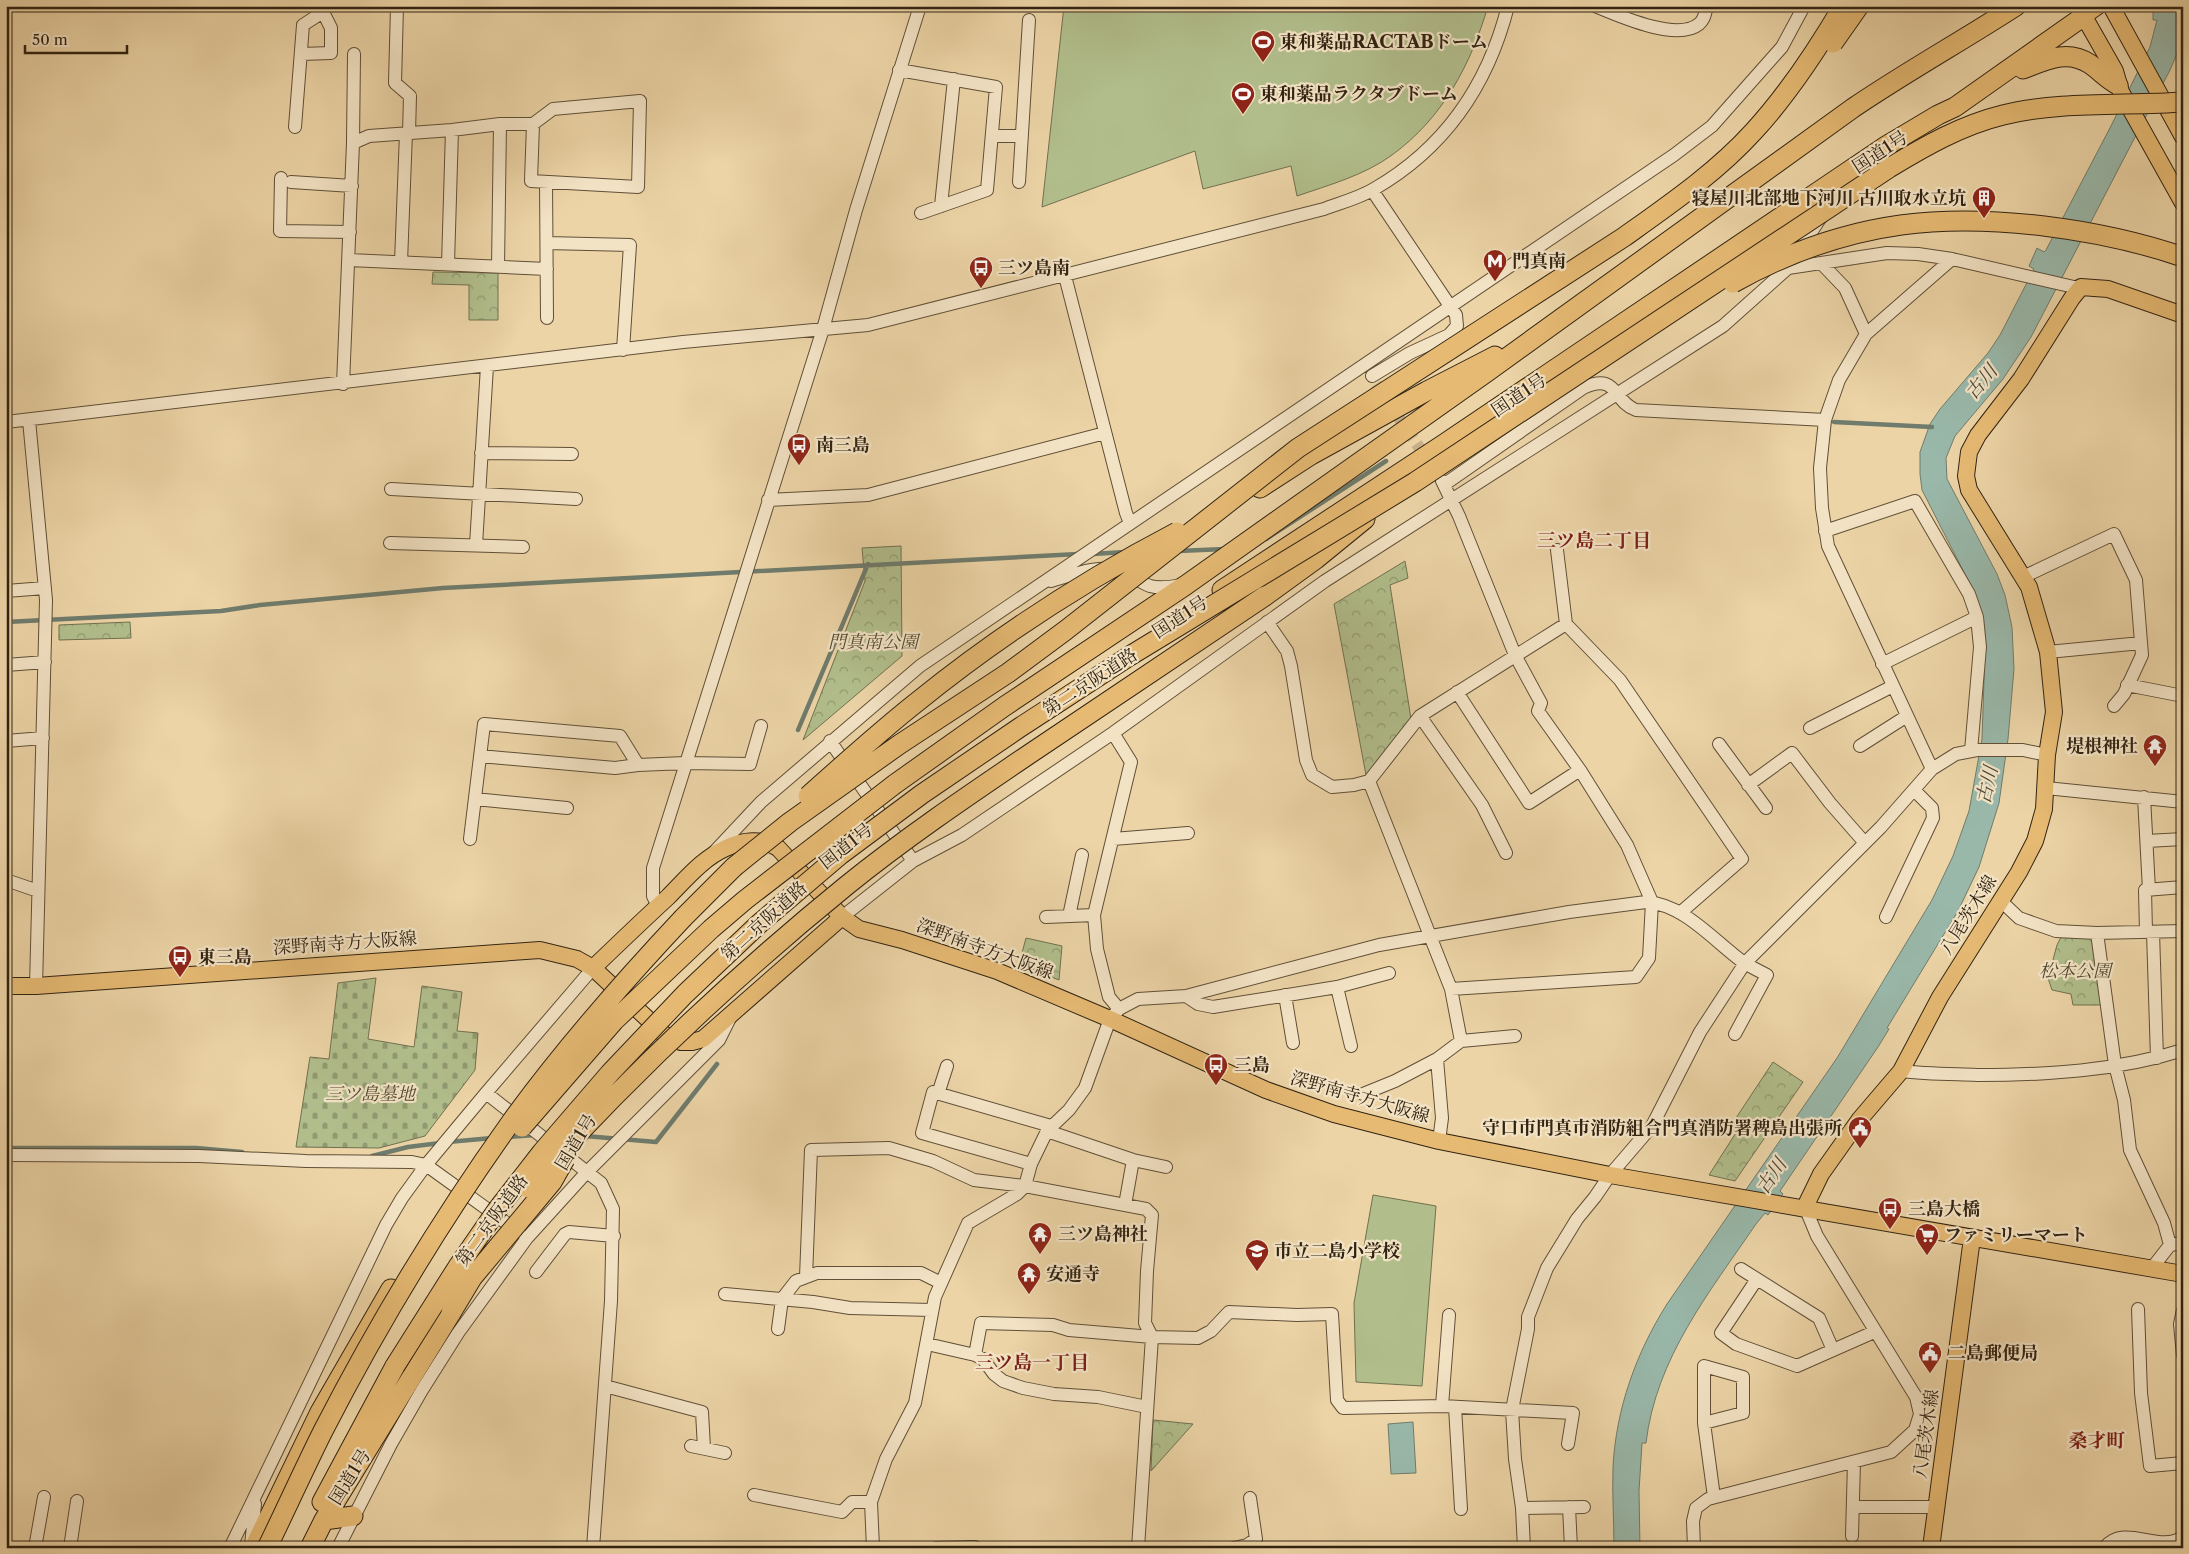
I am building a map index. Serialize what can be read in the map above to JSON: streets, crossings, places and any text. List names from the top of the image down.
{
  "streets": {
    "highway": ["国道1号", "第二京阪道路"],
    "main road": ["八尾茨木線", "深野南寺方大阪線"]
  },
  "crossings": [
    ["八尾茨木線", "深野南寺方大阪線"]
  ],
  "districts": ["三ツ島二丁目", "三ツ島一丁目", "桑才町"],
  "water": ["古川"],
  "parks": ["門真南公園", "松本公園", "三ツ島墓地"],
  "places": {
    "sports": ["東和薬品RACTABドーム", "東和薬品ラクタブドーム"],
    "building": ["寝屋川北部地下河川 古川取水立坑"],
    "metro station": ["門真南"],
    "bus stop": [
      "三ツ島南",
      "南三島",
      "東三島",
      "三島",
      "三島大橋"
    ],
    "temple": ["堤根神社", "三ツ島神社", "安通寺"],
    "public building": ["守口市門真市消防組合門真消防署稗島出張所", "二島郵便局"],
    "supermarket": ["ファミリーマート"],
    "school or university": ["市立二島小学校"]
  },
  "scale_bar": "50 m"
}
